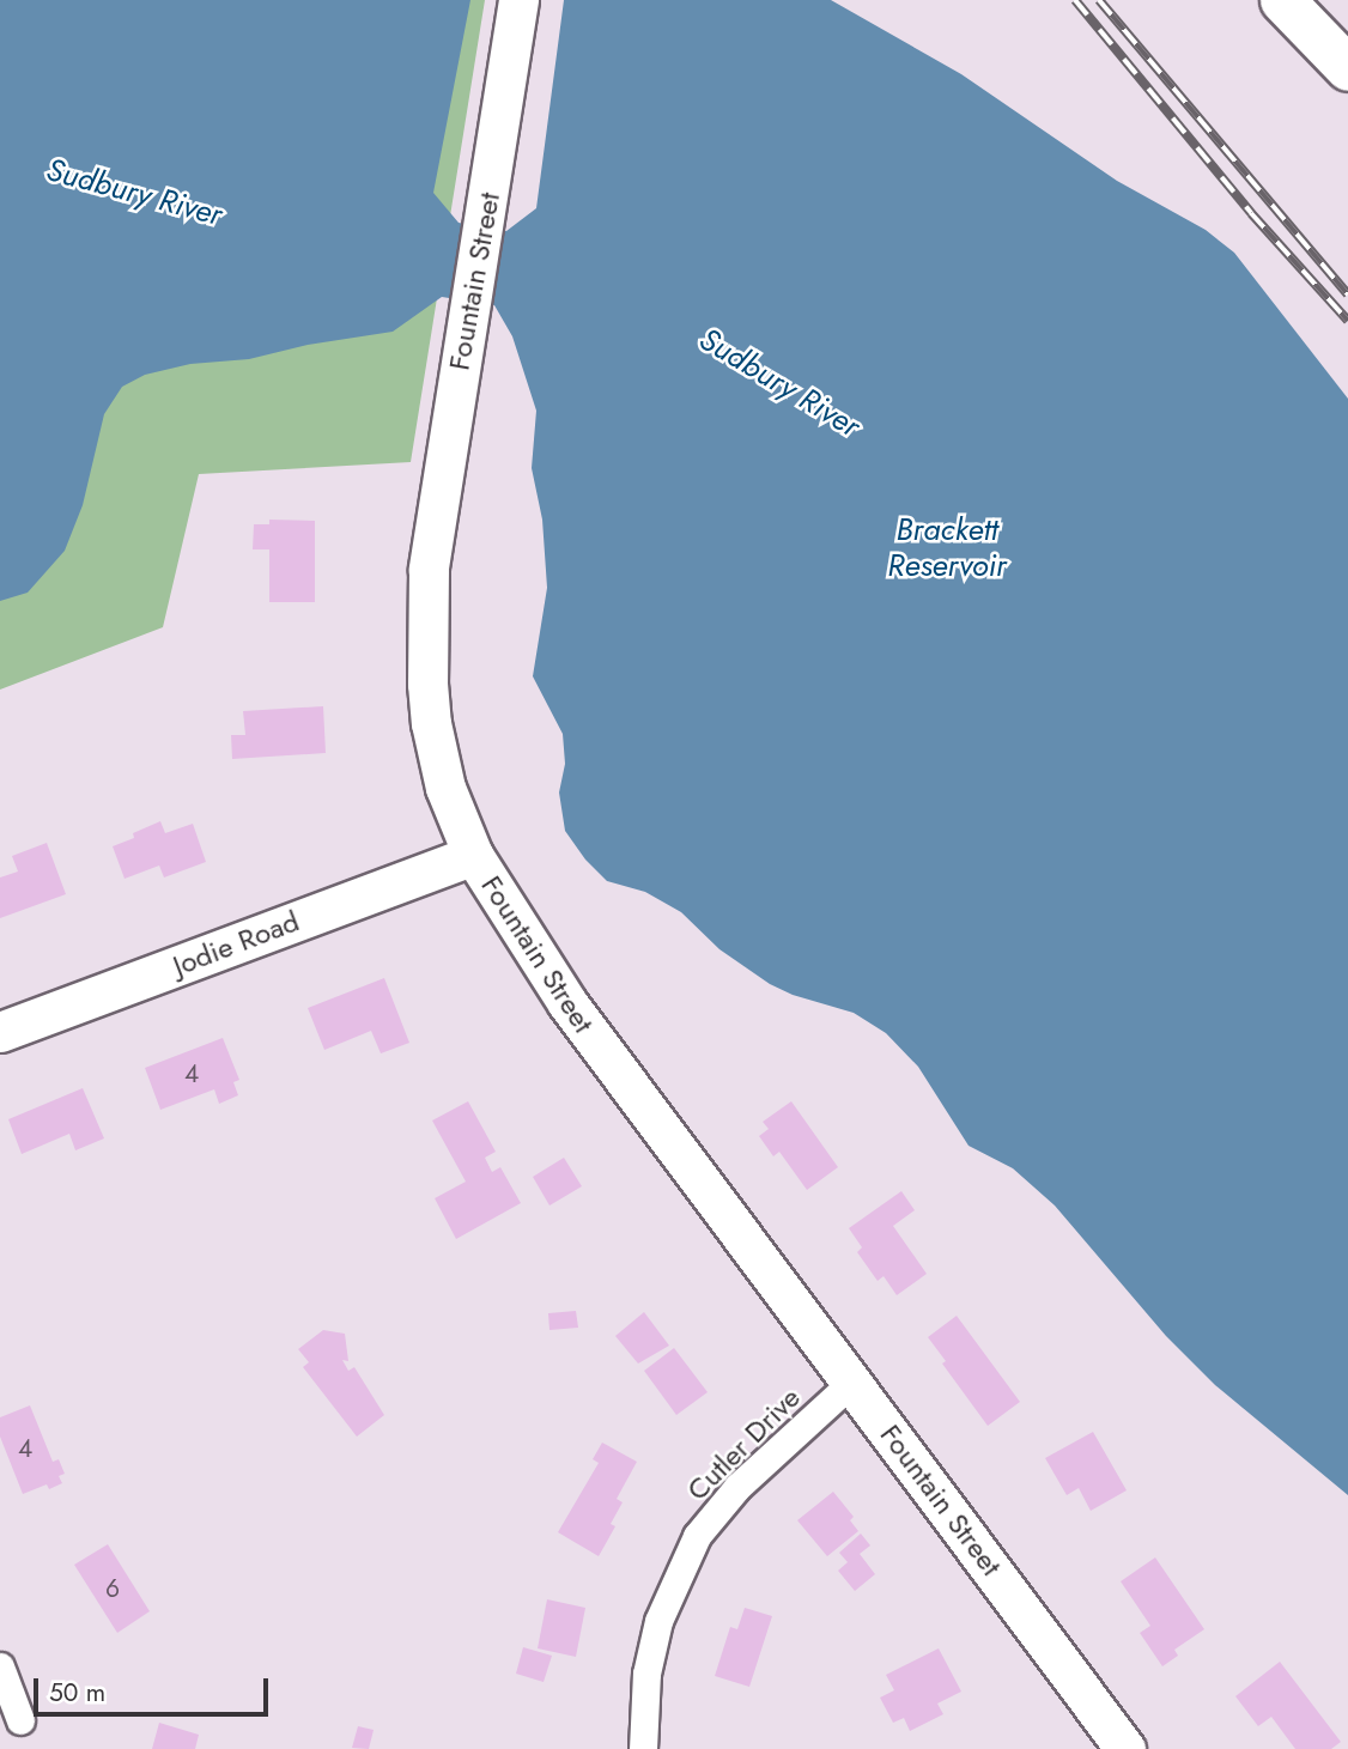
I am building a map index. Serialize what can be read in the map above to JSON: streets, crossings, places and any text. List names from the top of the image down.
{
  "streets": {
    "street": ["Fountain Street", "Jodie Road", "Cutler Drive"]
  },
  "crossings": [
    ["Fountain Street", "Jodie Road"],
    ["Fountain Street", "Cutler Drive"]
  ],
  "water": ["Sudbury River", "Brackett Reservoir"],
  "house_numbers": ["4", "4", "6"],
  "scale_bar": "50 m"
}
